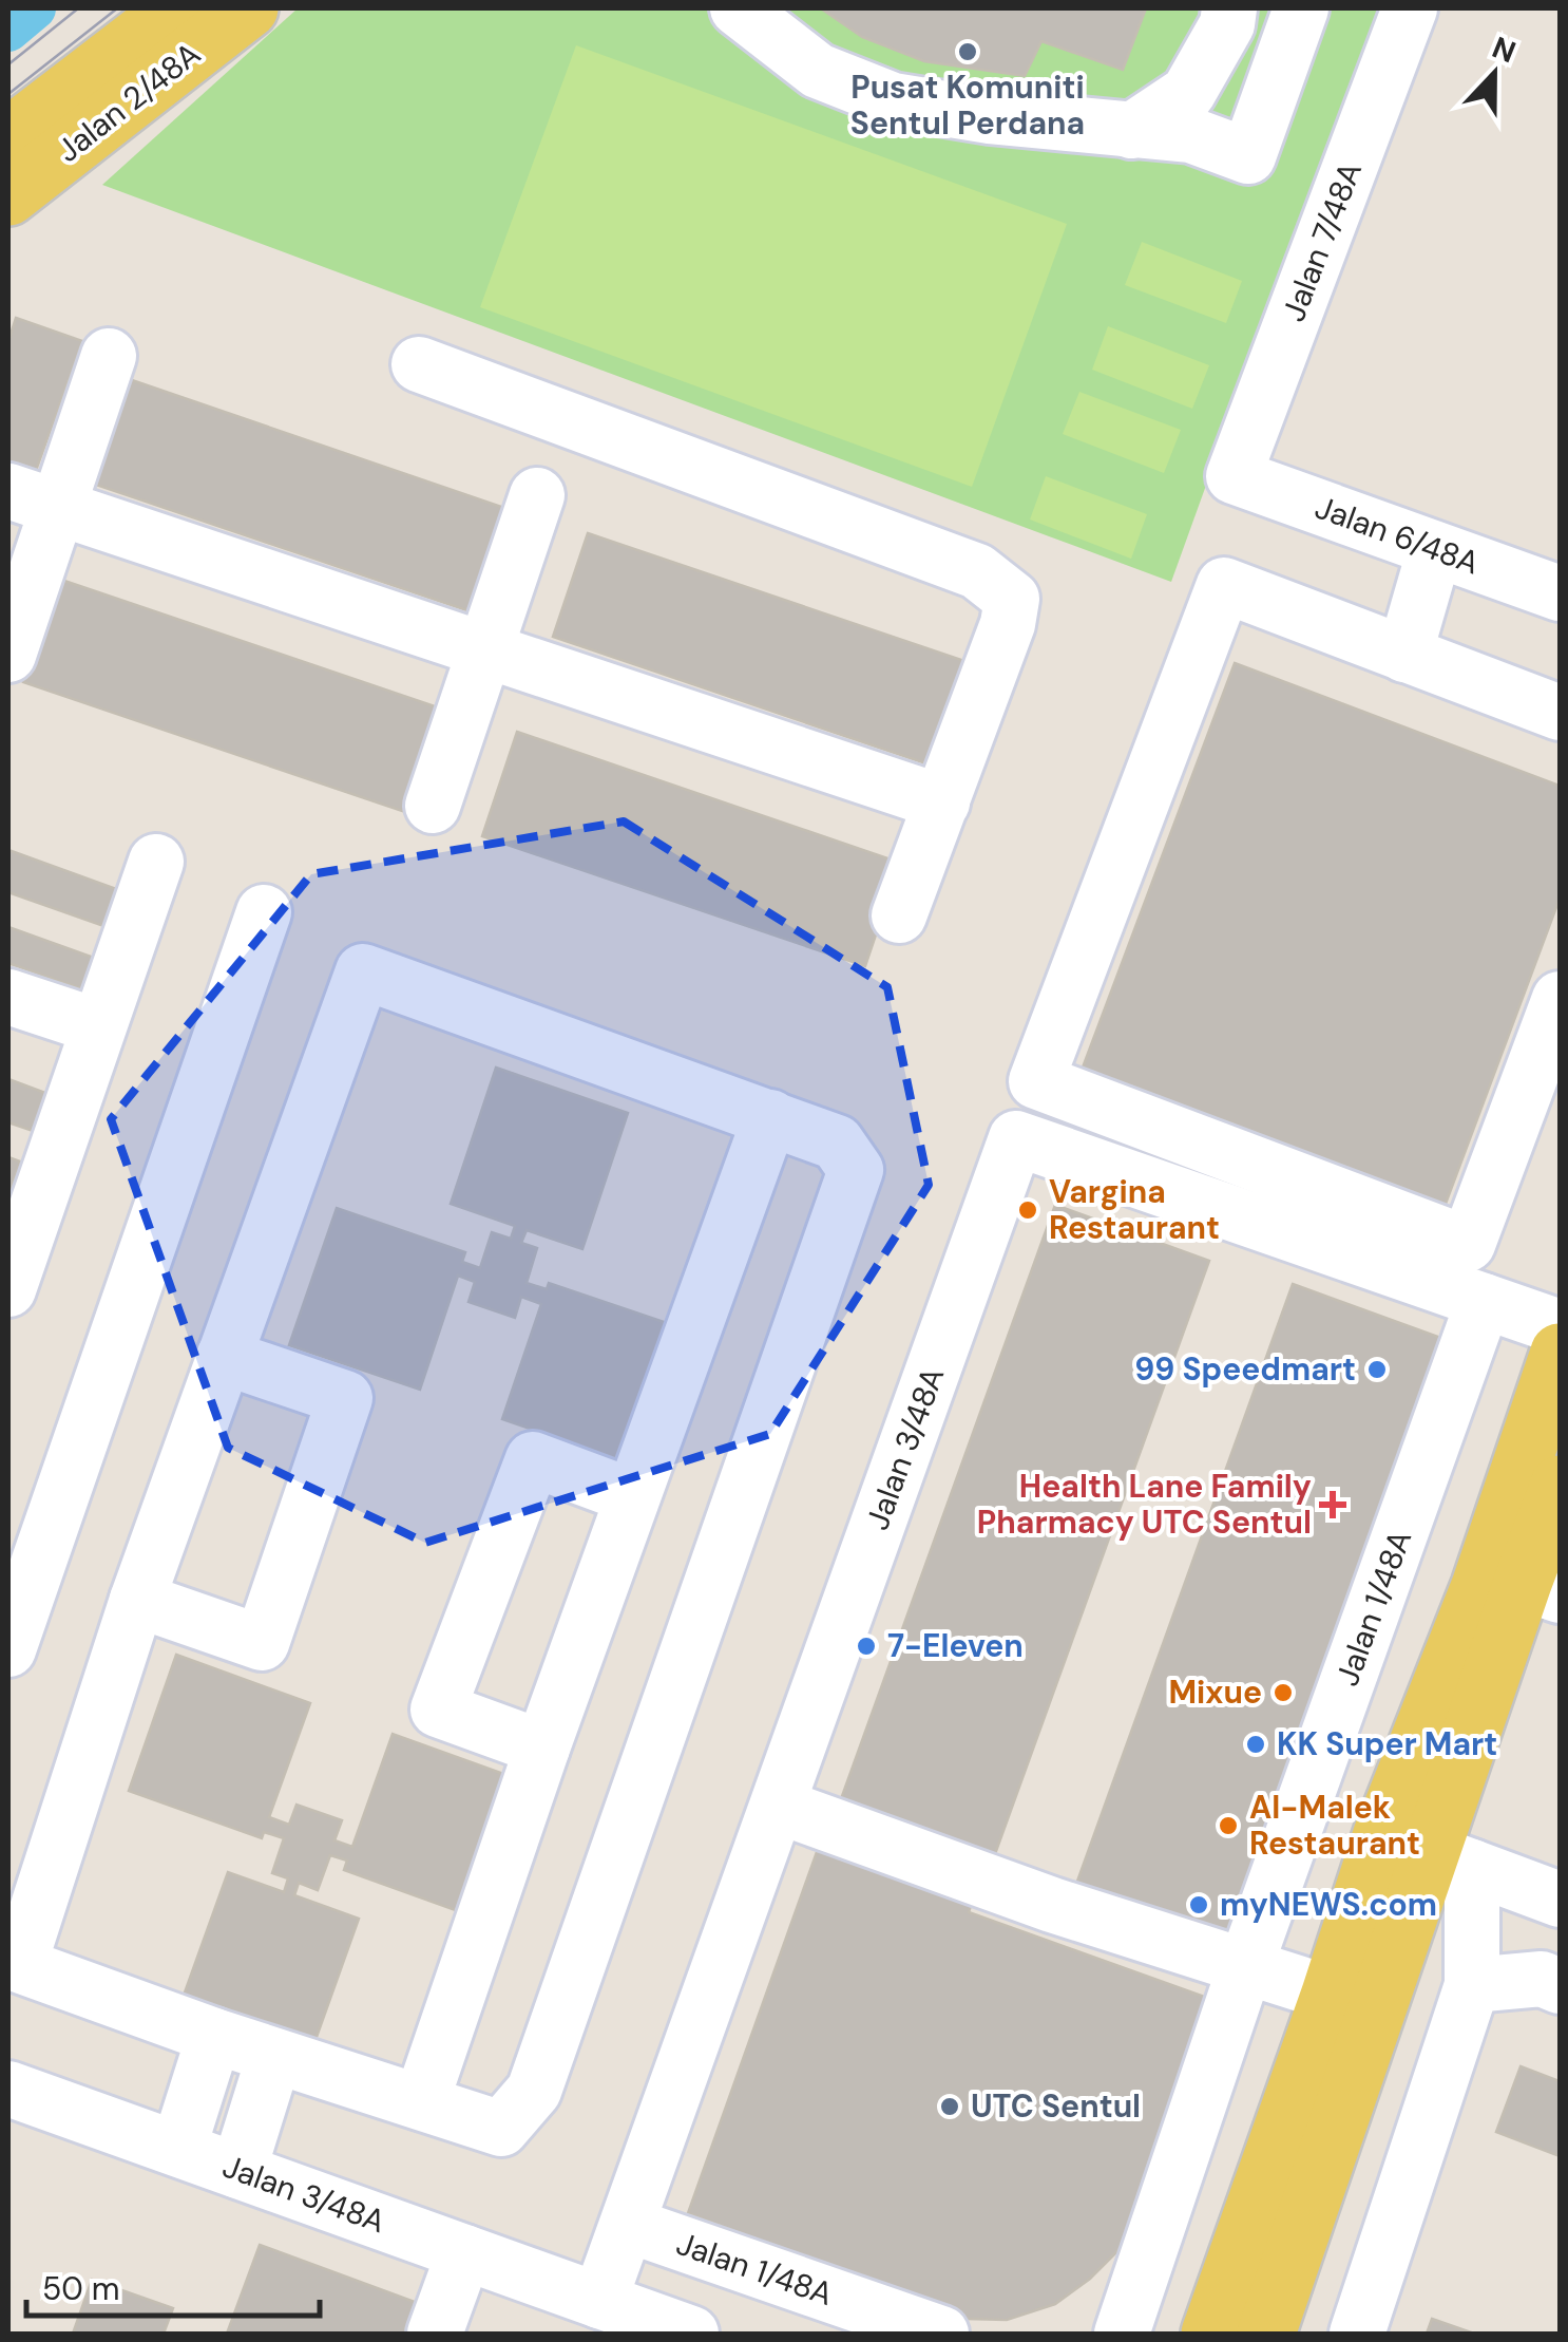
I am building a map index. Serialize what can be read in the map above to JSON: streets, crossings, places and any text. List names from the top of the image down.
{
  "streets": {
    "main road": ["Jalan 2/48A"],
    "street": [
      "Jalan 7/48A",
      "Jalan 6/48A",
      "Jalan 3/48A",
      "Jalan 1/48A"
    ]
  },
  "crossings": [
    ["Jalan 7/48A", "Jalan 6/48A"],
    ["Jalan 3/48A", "Jalan 1/48A"]
  ],
  "places": {
    "other": [
      "Pusat Komuniti Sentul Perdana",
      "Vargina Restaurant",
      "99 Speedmart",
      "7-Eleven",
      "Mixue",
      "KK Super Mart",
      "Al-Malek Restaurant",
      "myNEWS.com",
      "UTC Sentul"
    ],
    "health": ["Health Lane Family Pharmacy UTC Sentul"]
  },
  "scale_bar": "50 m",
  "north": "top"
}
